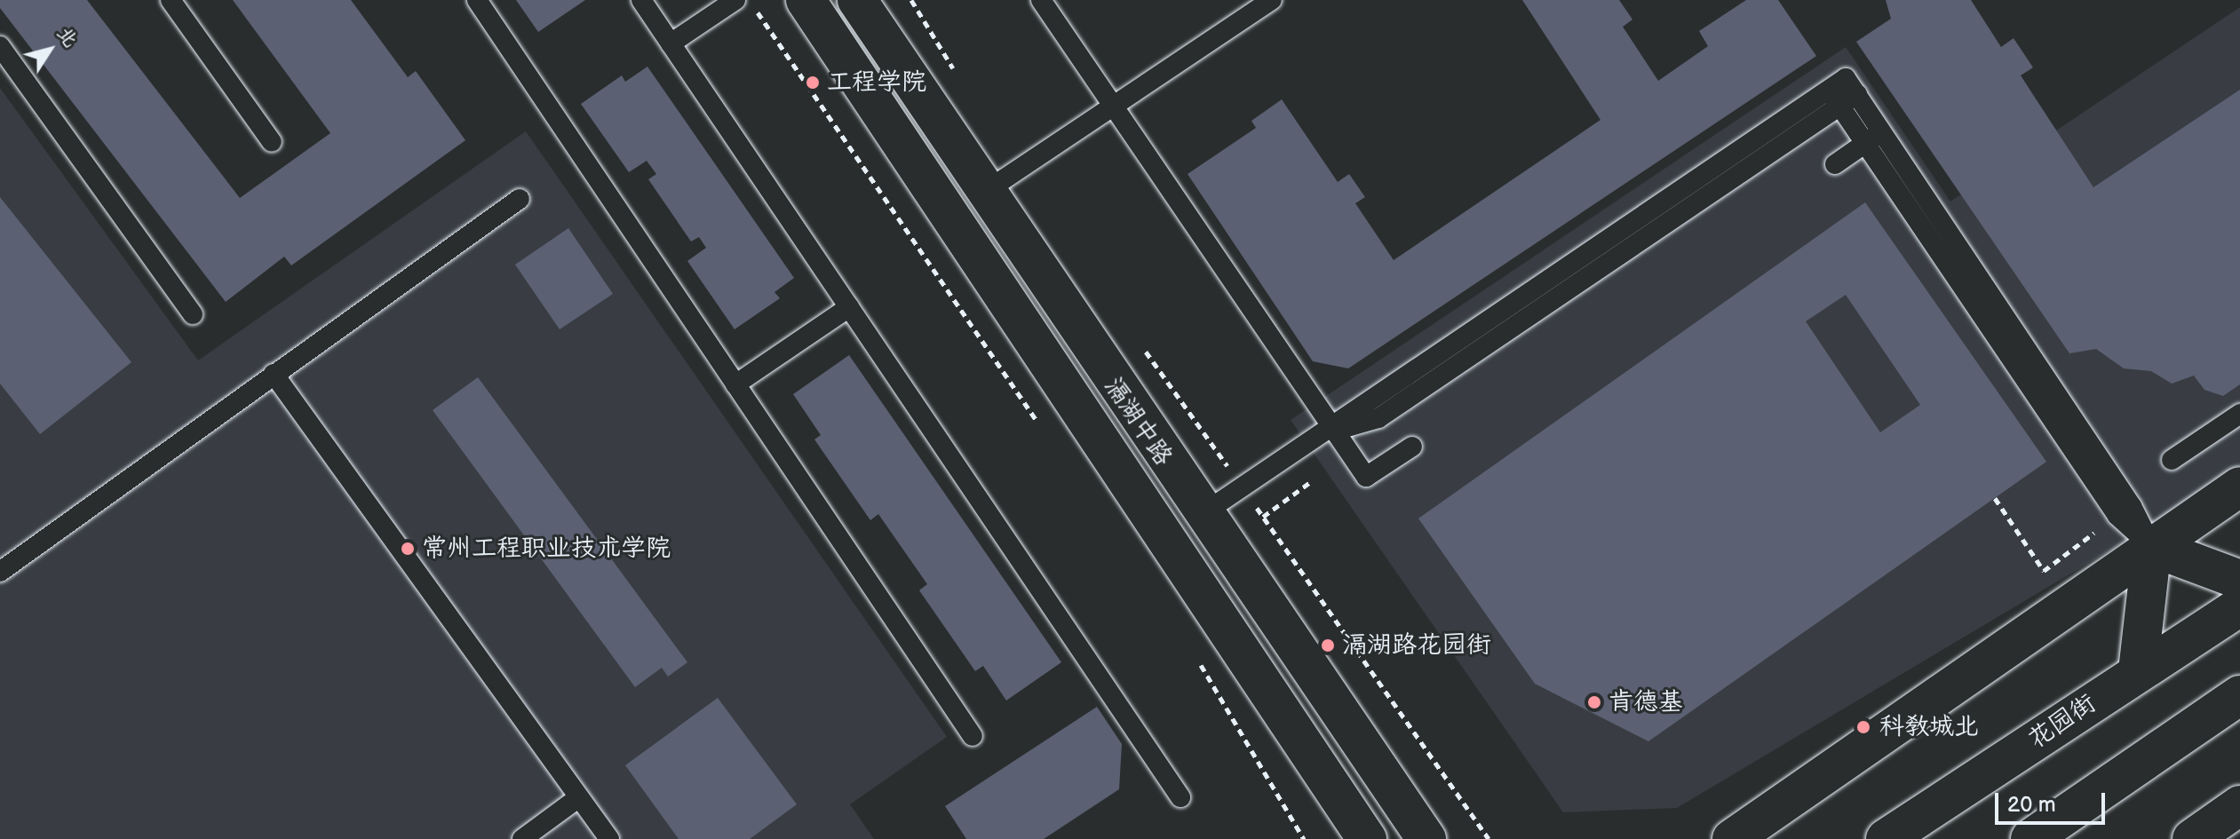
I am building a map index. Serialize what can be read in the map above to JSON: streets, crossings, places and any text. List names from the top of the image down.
{
  "streets": {
    "main road": ["滆湖中路", "花园街"]
  },
  "places": [
    "工程学院",
    "常州工程职业技术学院",
    "滆湖路花园街",
    "肯德基",
    "科教城北"
  ],
  "scale_bar": "20 m",
  "north": "top right"
}
